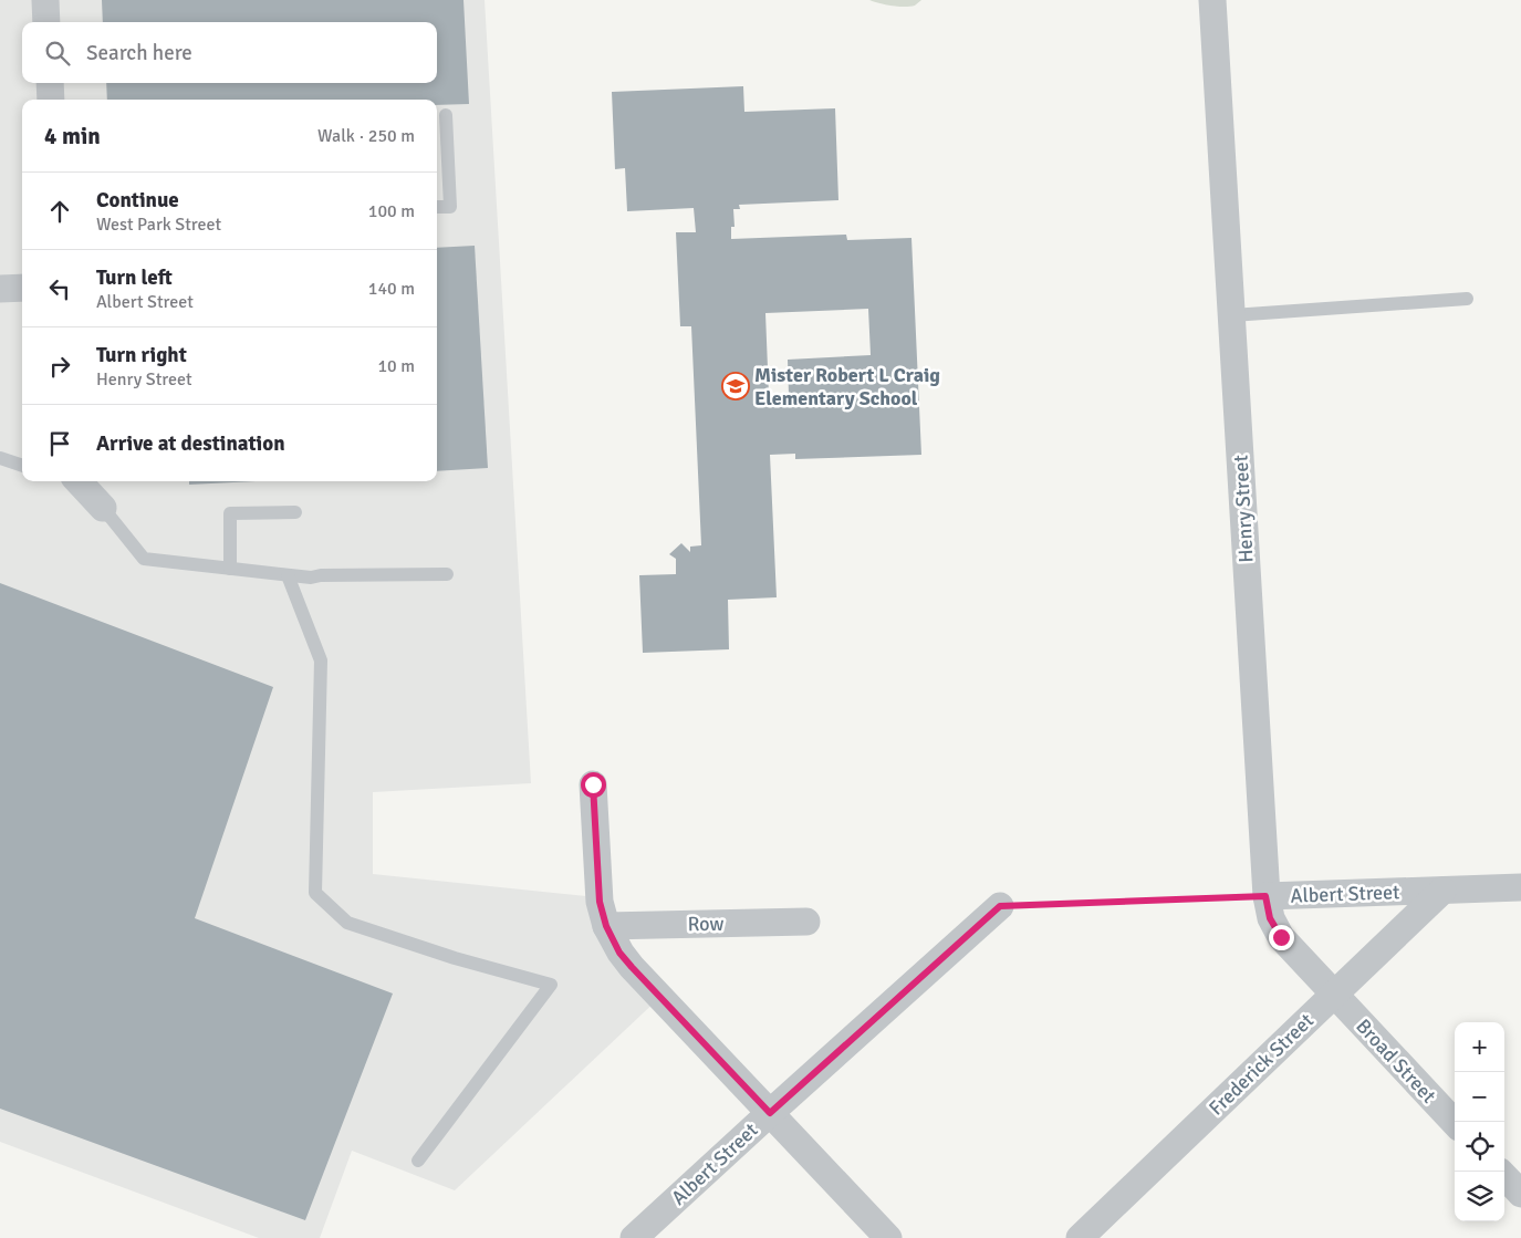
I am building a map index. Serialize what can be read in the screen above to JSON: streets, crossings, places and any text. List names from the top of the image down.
{
  "streets": {
    "street": [
      "Henry Street",
      "Albert Street",
      "Row",
      "Broad Street",
      "Frederick Street"
    ]
  },
  "crossings": [
    ["Henry Street", "Albert Street"],
    ["Henry Street", "Broad Street"],
    ["Henry Street", "Frederick Street"],
    ["Albert Street", "Frederick Street"],
    ["Broad Street", "Frederick Street"]
  ],
  "places": {
    "school or university": ["Mister Robert L Craig Elementary School"]
  },
  "page": {
    "search": "Search here",
    "heading": ["4 min", "Walk · 250 m"],
    "list": [
      ["Continue", "West Park Street", "100 m"],
      ["Turn left", "Albert Street", "140 m"],
      ["Turn right", "Henry Street", "10 m"],
      "Arrive at destination"
    ],
    "map_buttons": ["+", "−"]
  }
}
